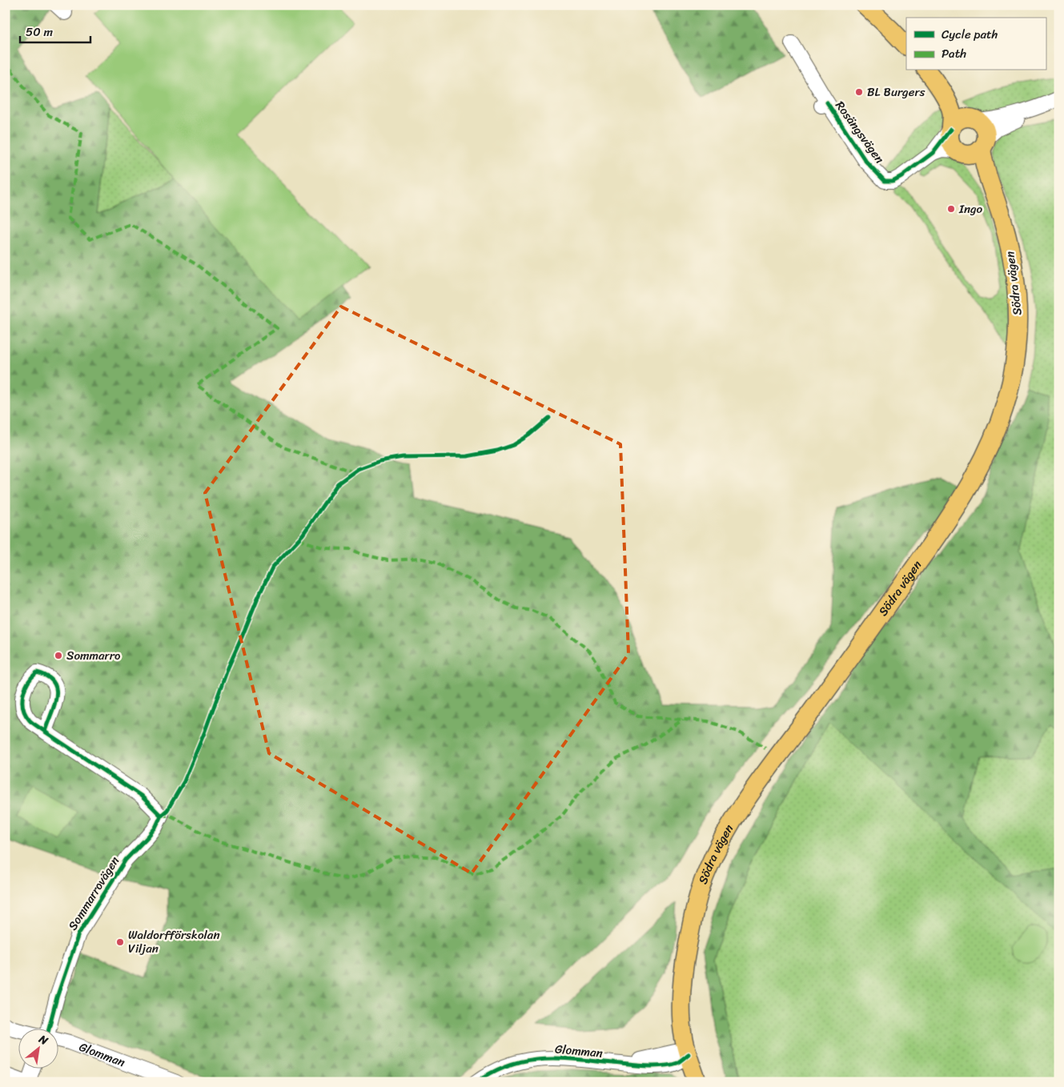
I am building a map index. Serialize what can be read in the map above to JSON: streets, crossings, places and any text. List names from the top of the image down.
{
  "streets": {
    "main road": ["Södra vägen"],
    "street": ["Rosängsvägen", "Sommarrovägen", "Glomman"]
  },
  "crossings": [
    ["Rosängsvägen", "Södra vägen"],
    ["Södra vägen", "Glomman"]
  ],
  "places": [
    "BL Burgers",
    "Ingo",
    "Sommarro",
    "Waldorfförskolan Viljan"
  ],
  "legend": ["Cycle path", "Path"],
  "scale_bar": "50 m",
  "north": "top right"
}
